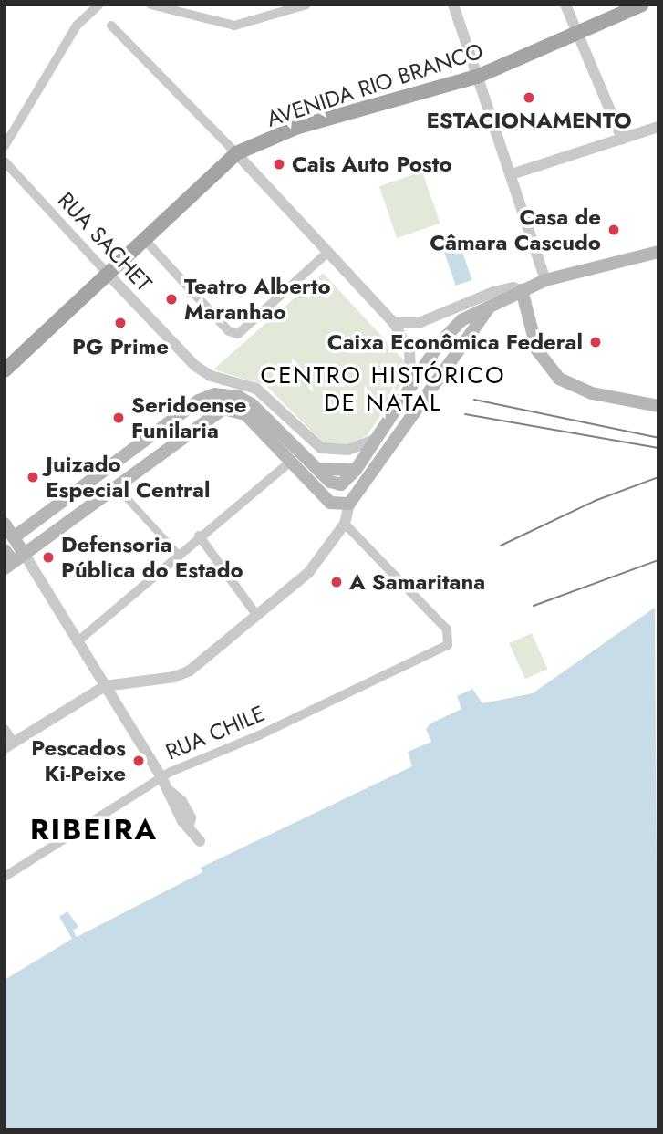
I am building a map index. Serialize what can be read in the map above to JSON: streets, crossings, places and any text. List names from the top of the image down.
{
  "streets": {
    "main road": ["AVENIDA RIO BRANCO"],
    "street": ["RUA SACHET", "RUA CHILE"]
  },
  "crossings": [
    ["AVENIDA RIO BRANCO", "RUA SACHET"]
  ],
  "districts": ["CENTRO HISTÓRICO DE NATAL", "RIBEIRA"],
  "places": [
    "ESTACIONAMENTO",
    "Cais Auto Posto",
    "Casa de Câmara Cascudo",
    "Teatro Alberto Maranhao",
    "PG Prime",
    "Caixa Econômica Federal",
    "Seridoense Funilaria",
    "Juizado Especial Central",
    "Defensoria Pública do Estado",
    "A Samaritana",
    "Pescados Ki-Peixe"
  ]
}
